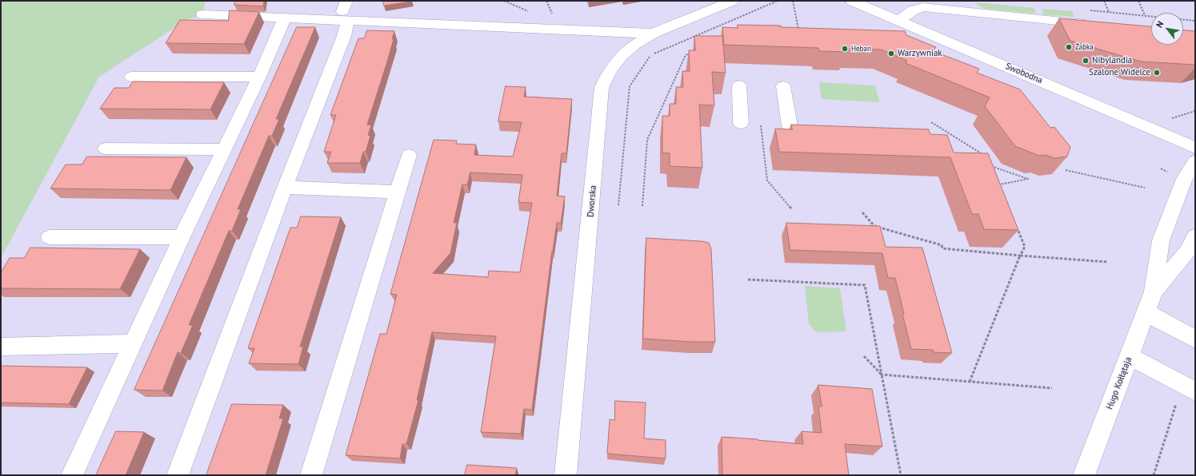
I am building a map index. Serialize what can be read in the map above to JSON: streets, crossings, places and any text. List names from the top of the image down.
{
  "streets": {
    "street": ["Swobodna", "Dworska", "Hugo Kołłątaja"]
  },
  "places": [
    "Żabka",
    "Heban",
    "Warzywniak",
    "Nibylandia",
    "Szalone Widelce"
  ],
  "north": "top left"
}
